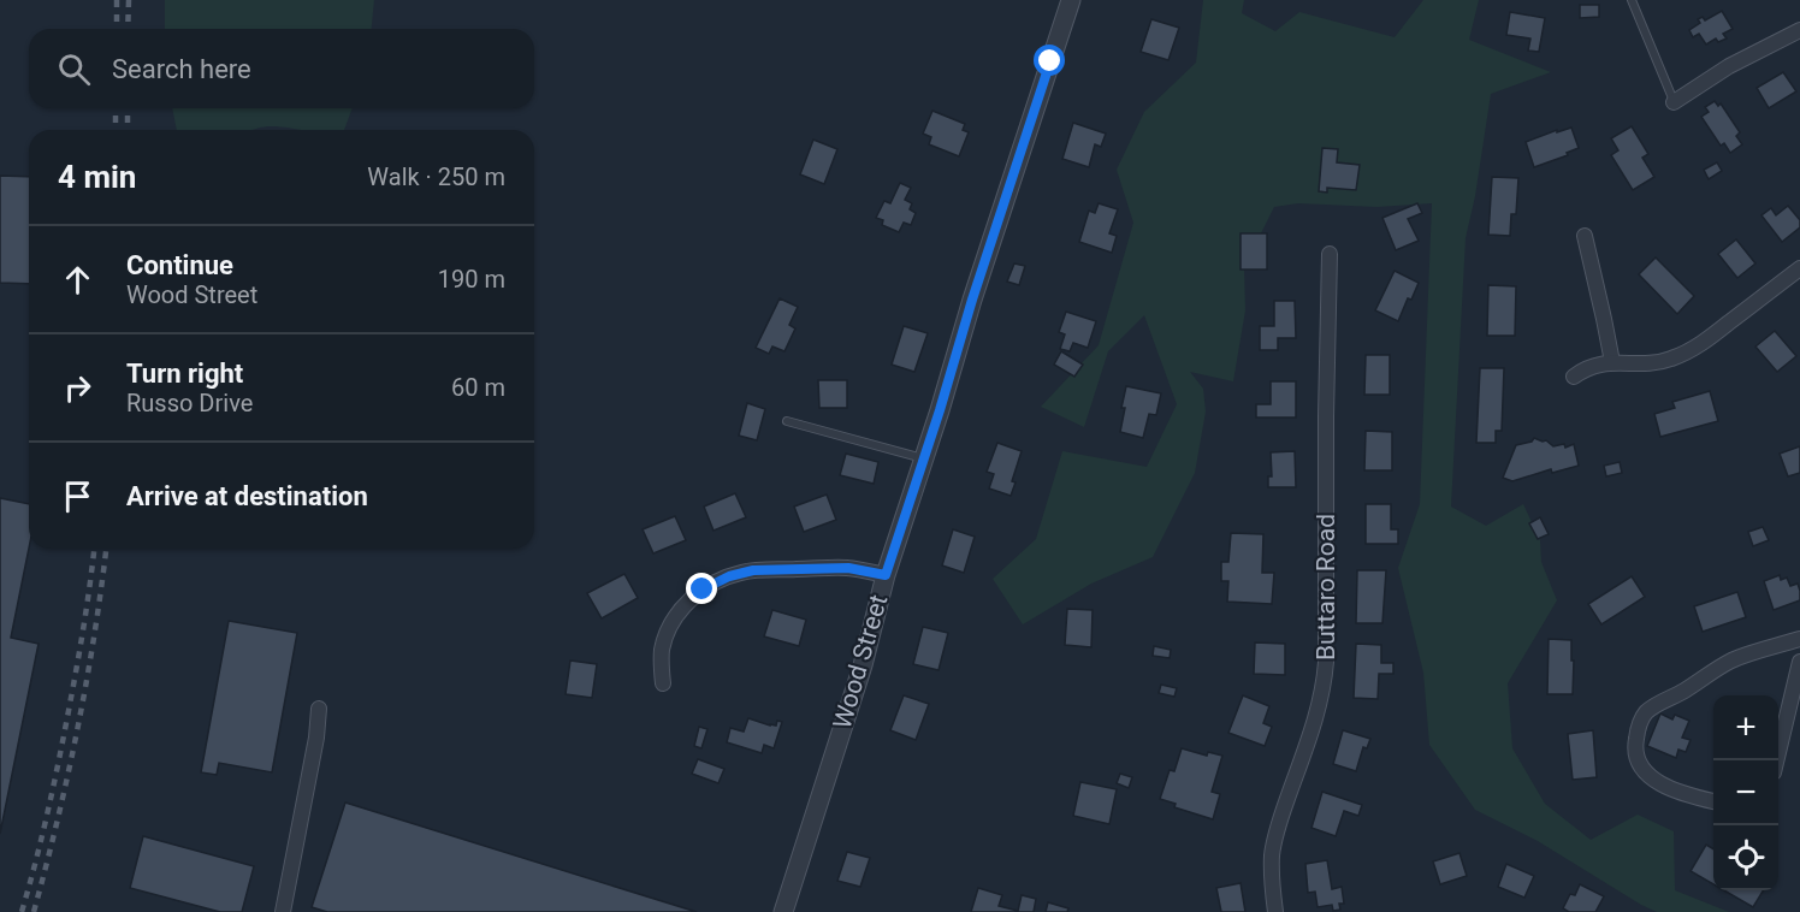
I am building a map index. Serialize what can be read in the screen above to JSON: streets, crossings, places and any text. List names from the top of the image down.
{
  "streets": {
    "street": ["Buttaro Road", "Wood Street"]
  },
  "page": {
    "search": "Search here",
    "heading": ["4 min", "Walk · 250 m"],
    "list": [
      ["Continue", "Wood Street", "190 m"],
      ["Turn right", "Russo Drive", "60 m"],
      "Arrive at destination"
    ],
    "map_buttons": ["+", "−"]
  }
}
